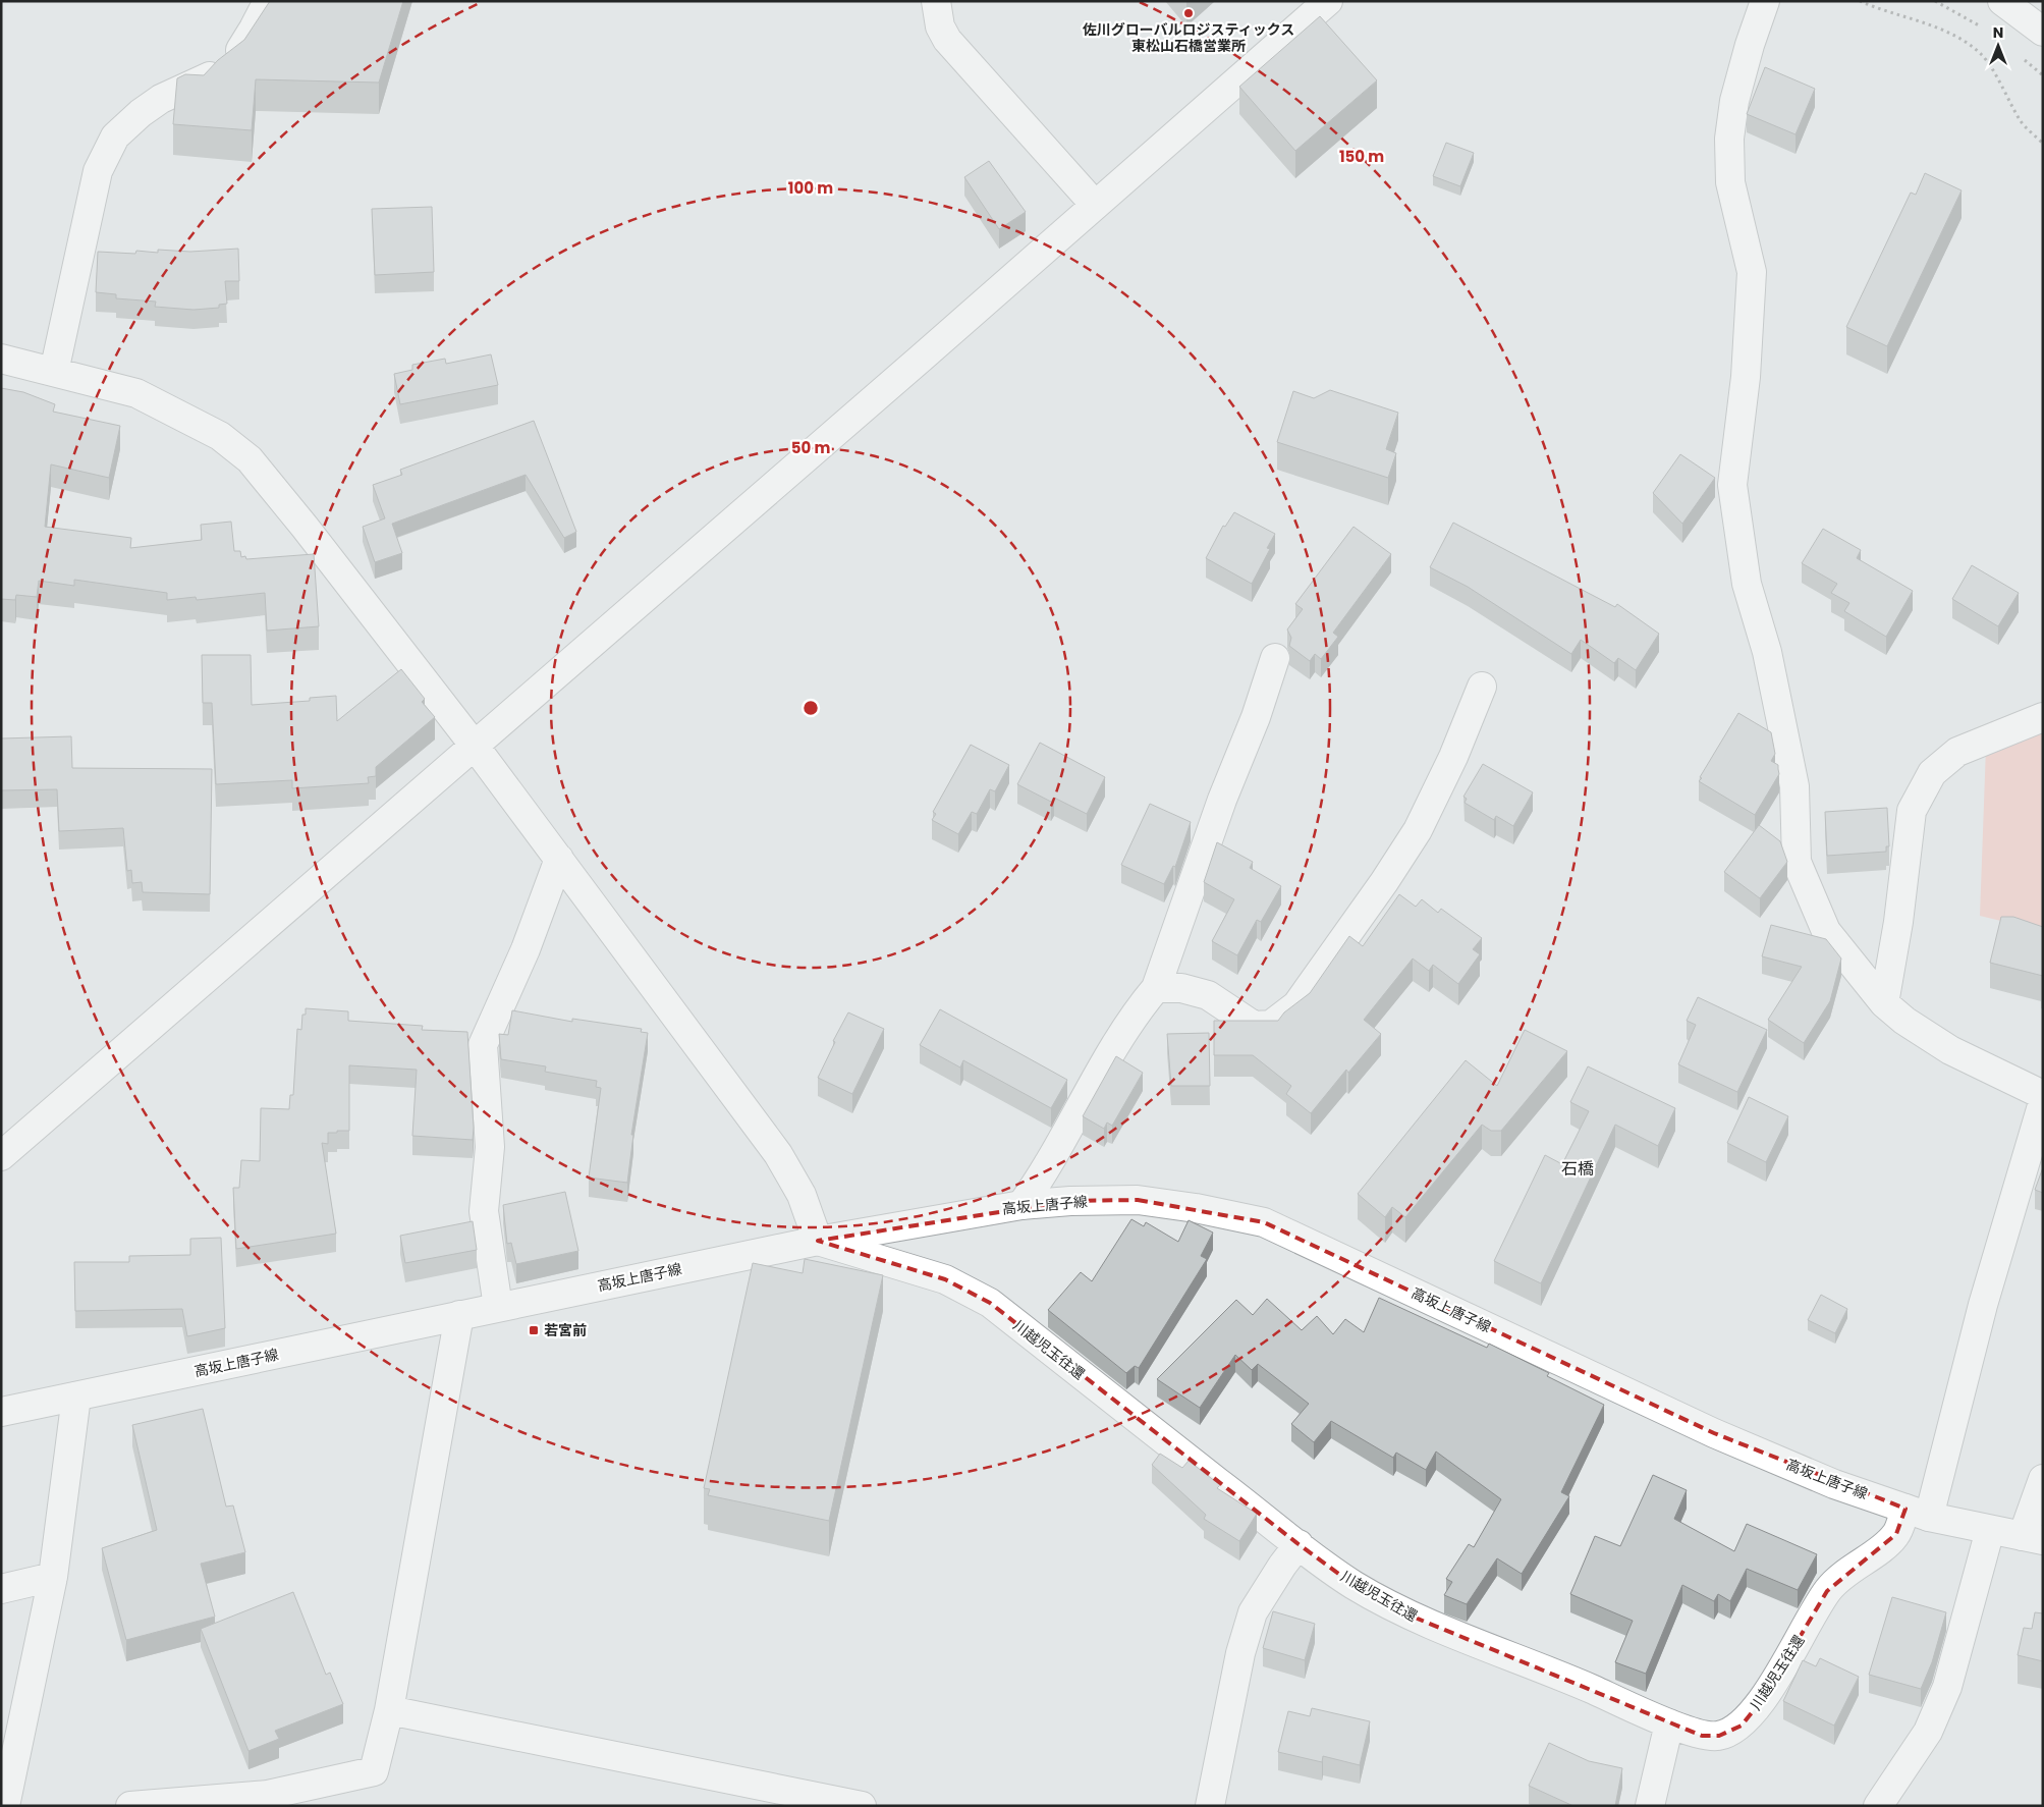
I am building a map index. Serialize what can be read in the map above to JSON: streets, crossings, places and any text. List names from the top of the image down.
{
  "streets": {
    "street": ["高坂上唐子線", "川越児玉往還"]
  },
  "crossings": [
    ["高坂上唐子線", "川越児玉往還"]
  ],
  "districts": ["石橋"],
  "places": {
    "other": ["佐川グローバルロジスティックス 東松山石橋営業所"],
    "transit": ["若宮前"]
  },
  "north": "top",
  "rings": ["150 m", "100 m", "50 m"]
}
